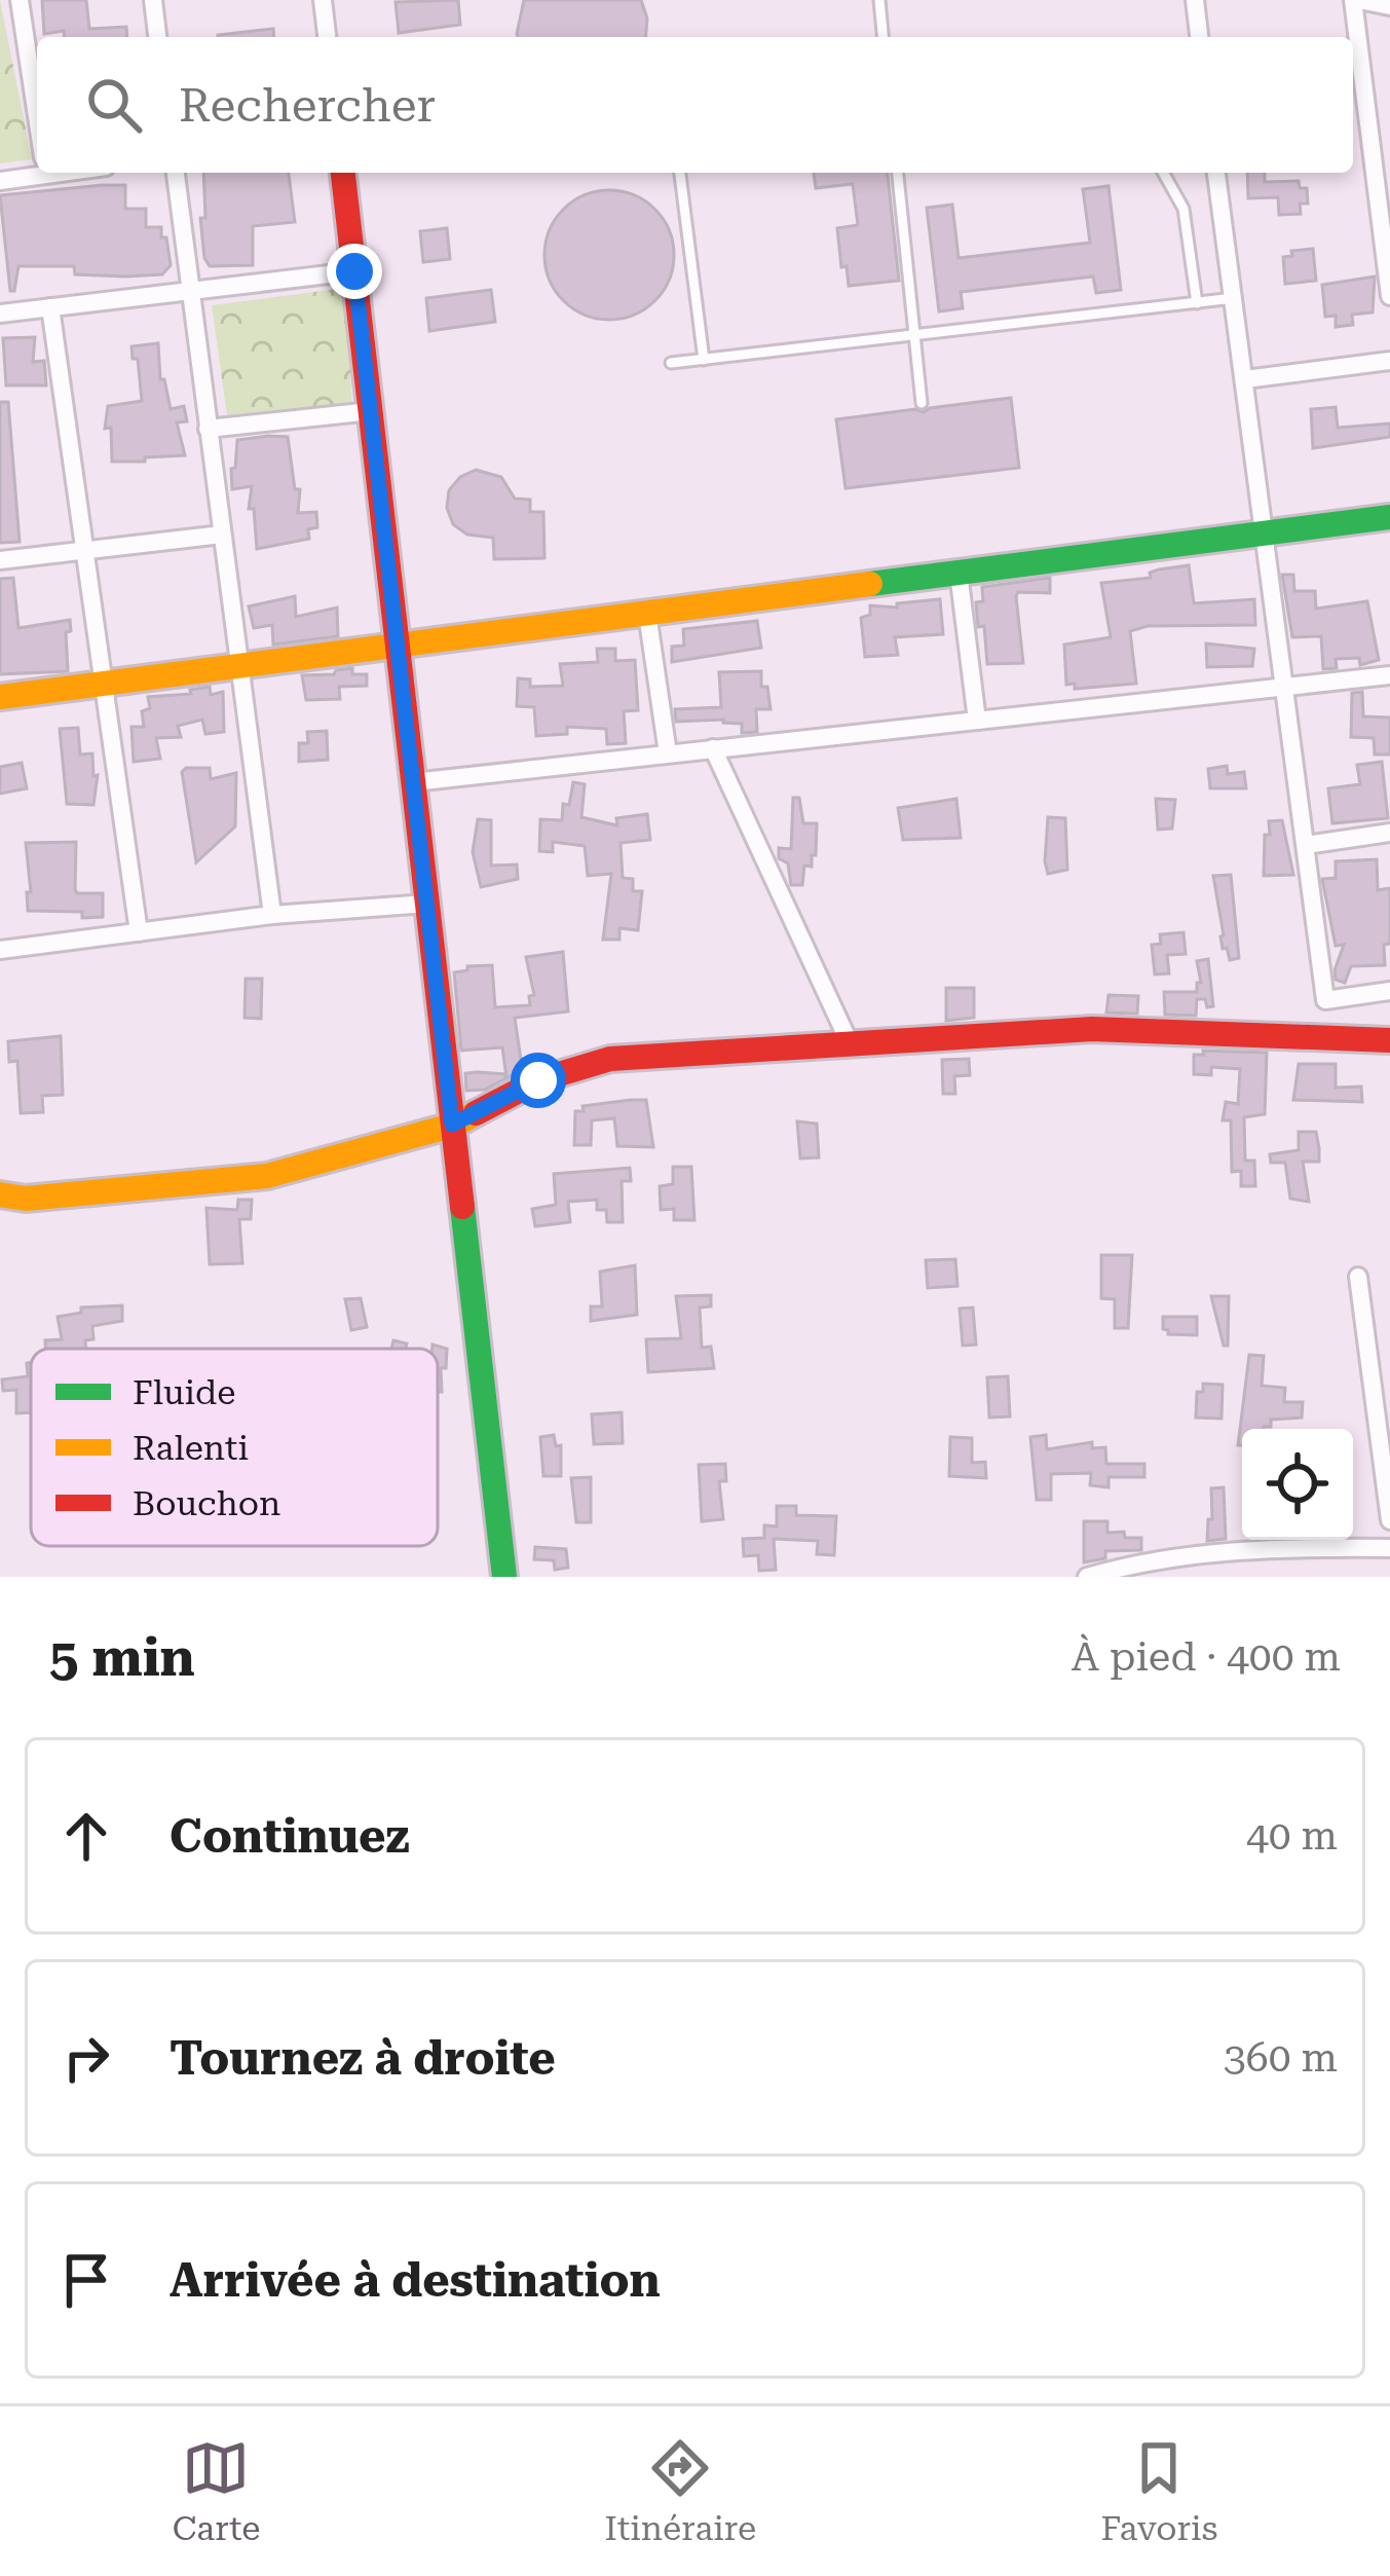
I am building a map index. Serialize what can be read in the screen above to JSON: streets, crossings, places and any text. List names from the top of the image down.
{
  "legend": ["Fluide", "Ralenti", "Bouchon"],
  "page": {
    "search": "Rechercher",
    "heading": ["5 min", "À pied · 400 m"],
    "list": [
      ["Continuez", "40 m"],
      ["Tournez à droite", "360 m"],
      "Arrivée à destination"
    ],
    "nav": ["Carte", "Itinéraire", "Favoris"]
  }
}
